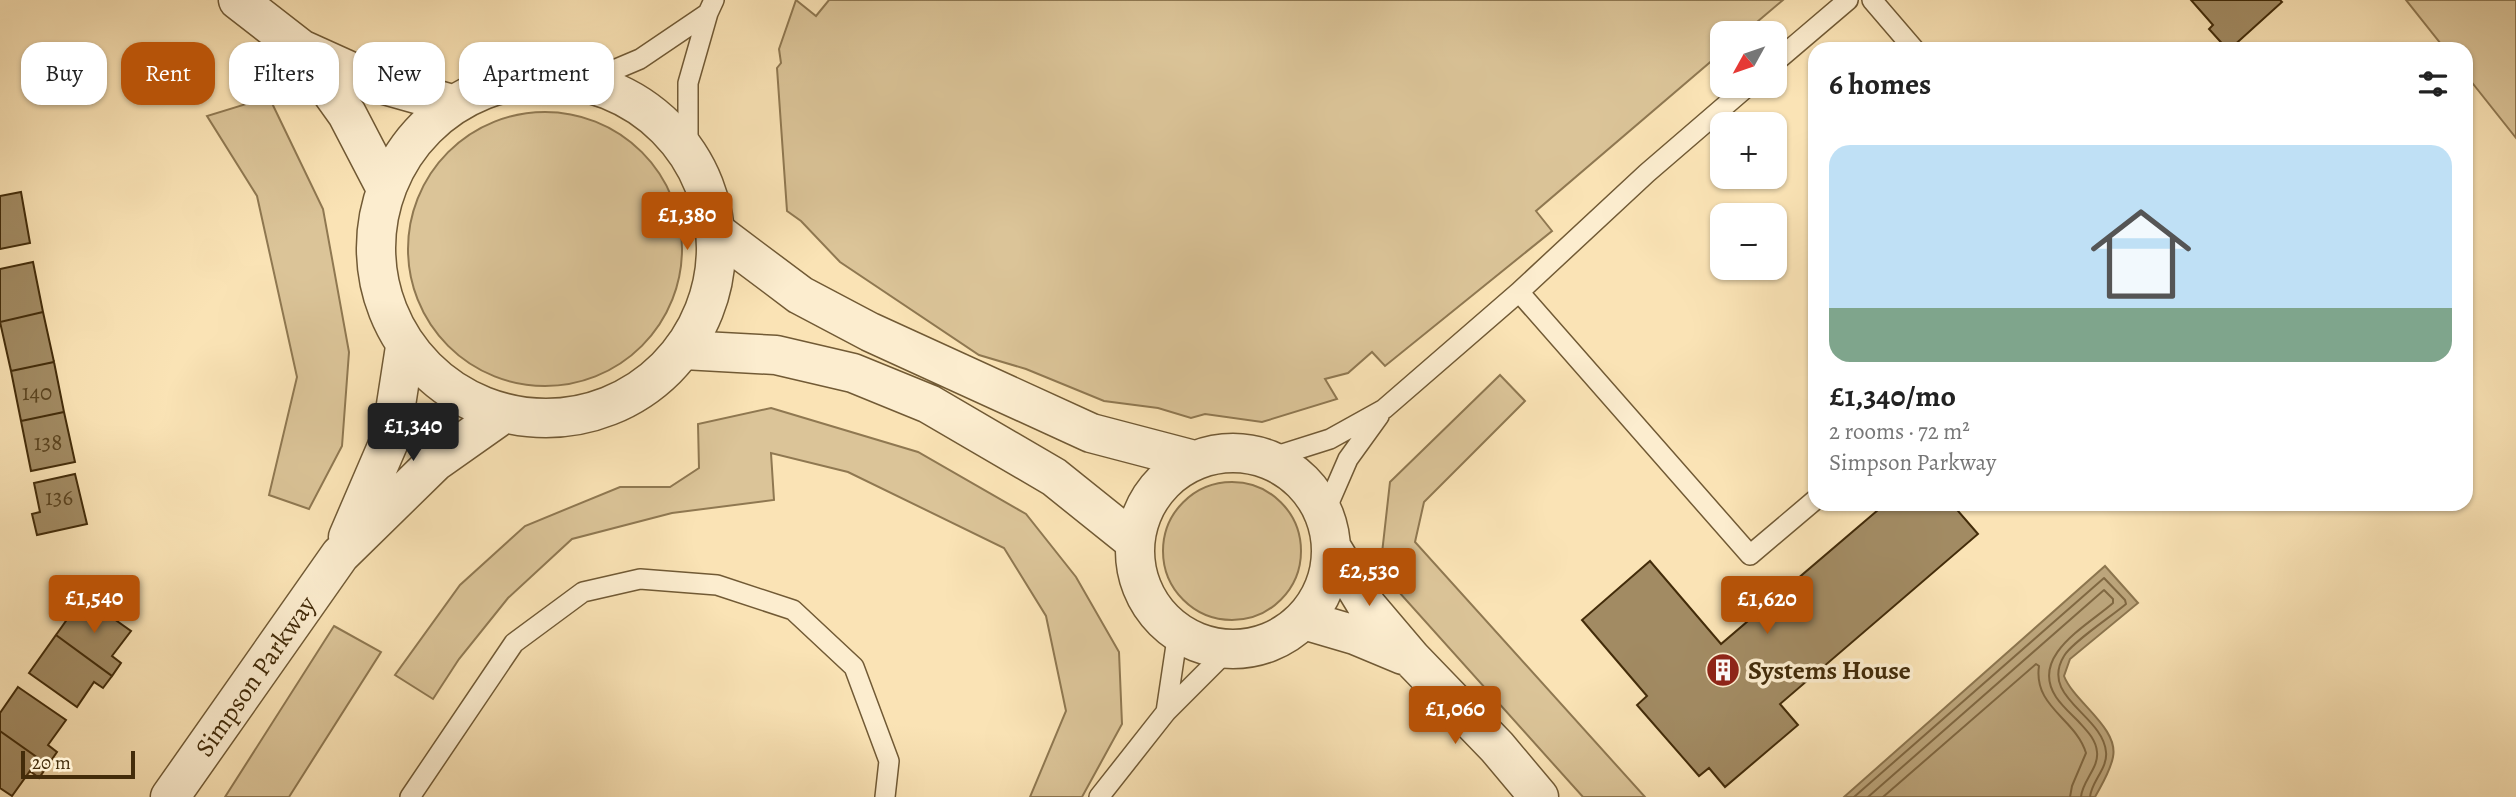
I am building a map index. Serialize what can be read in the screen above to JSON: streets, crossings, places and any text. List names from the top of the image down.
{
  "streets": {
    "street": ["Simpson Parkway"]
  },
  "places": {
    "building": ["Systems House"]
  },
  "house_numbers": ["140", "138", "136"],
  "scale_bar": "20 m",
  "north": "bottom left",
  "page": {
    "map_buttons": ["+", "−"],
    "chip": [
      "Buy",
      "Rent",
      "Filters",
      "New",
      "Apartment"
    ],
    "heading": "6 homes",
    "list": [
      {
        "name": "£1,340/mo",
        "note": "2 rooms · 72 m² · Simpson Parkway"
      }
    ],
    "price": [
      "£1,380",
      "£1,340",
      "£2,530",
      "£1,540",
      "£1,620",
      "£1,060"
    ],
    "scale": "20 m"
  }
}
